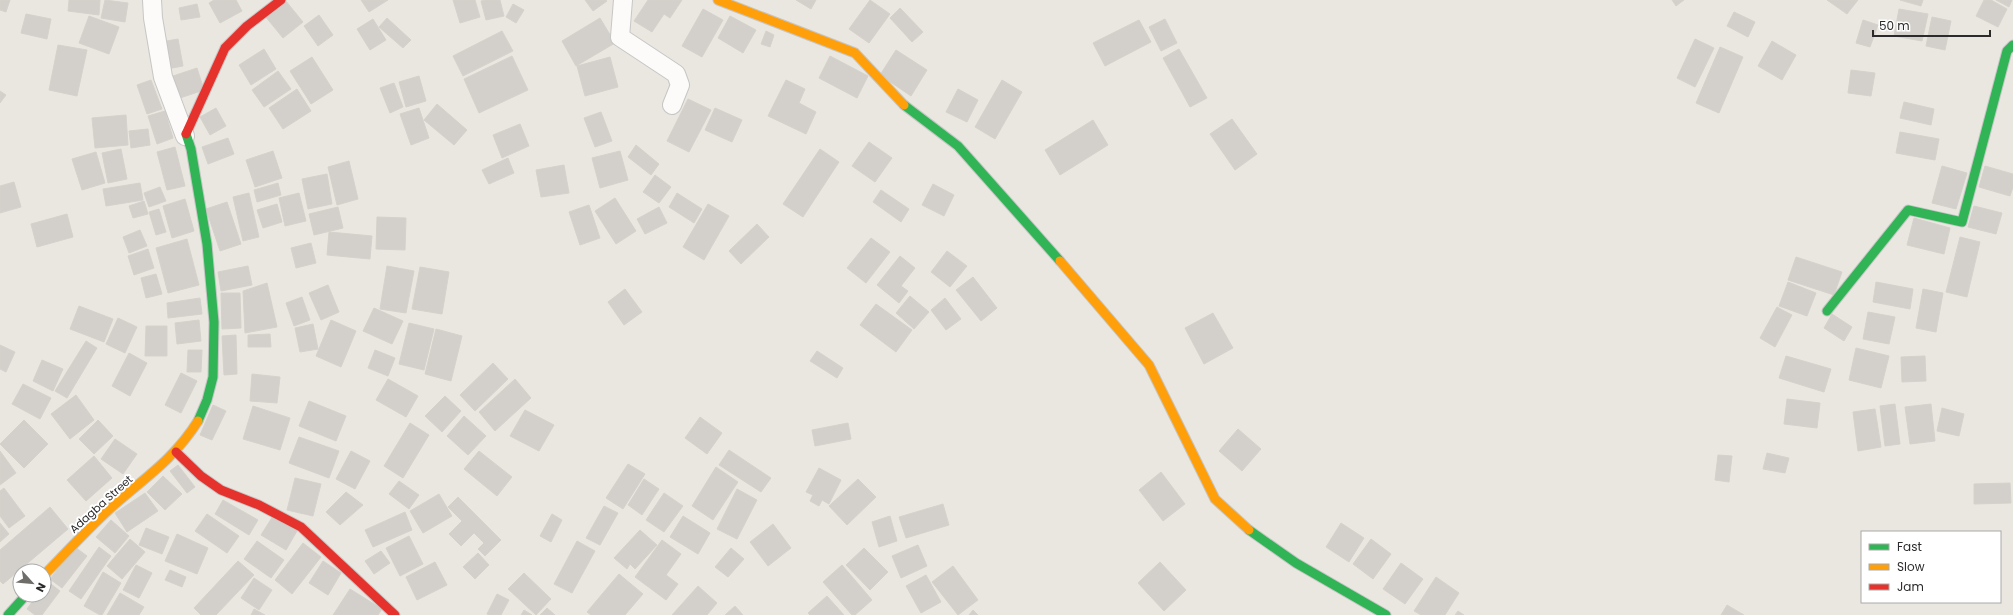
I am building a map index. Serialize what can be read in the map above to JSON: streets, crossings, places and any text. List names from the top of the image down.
{
  "streets": {
    "street": ["Adagba Street"]
  },
  "legend": ["Fast", "Slow", "Jam"],
  "scale_bar": "50 m",
  "north": "bottom right"
}
